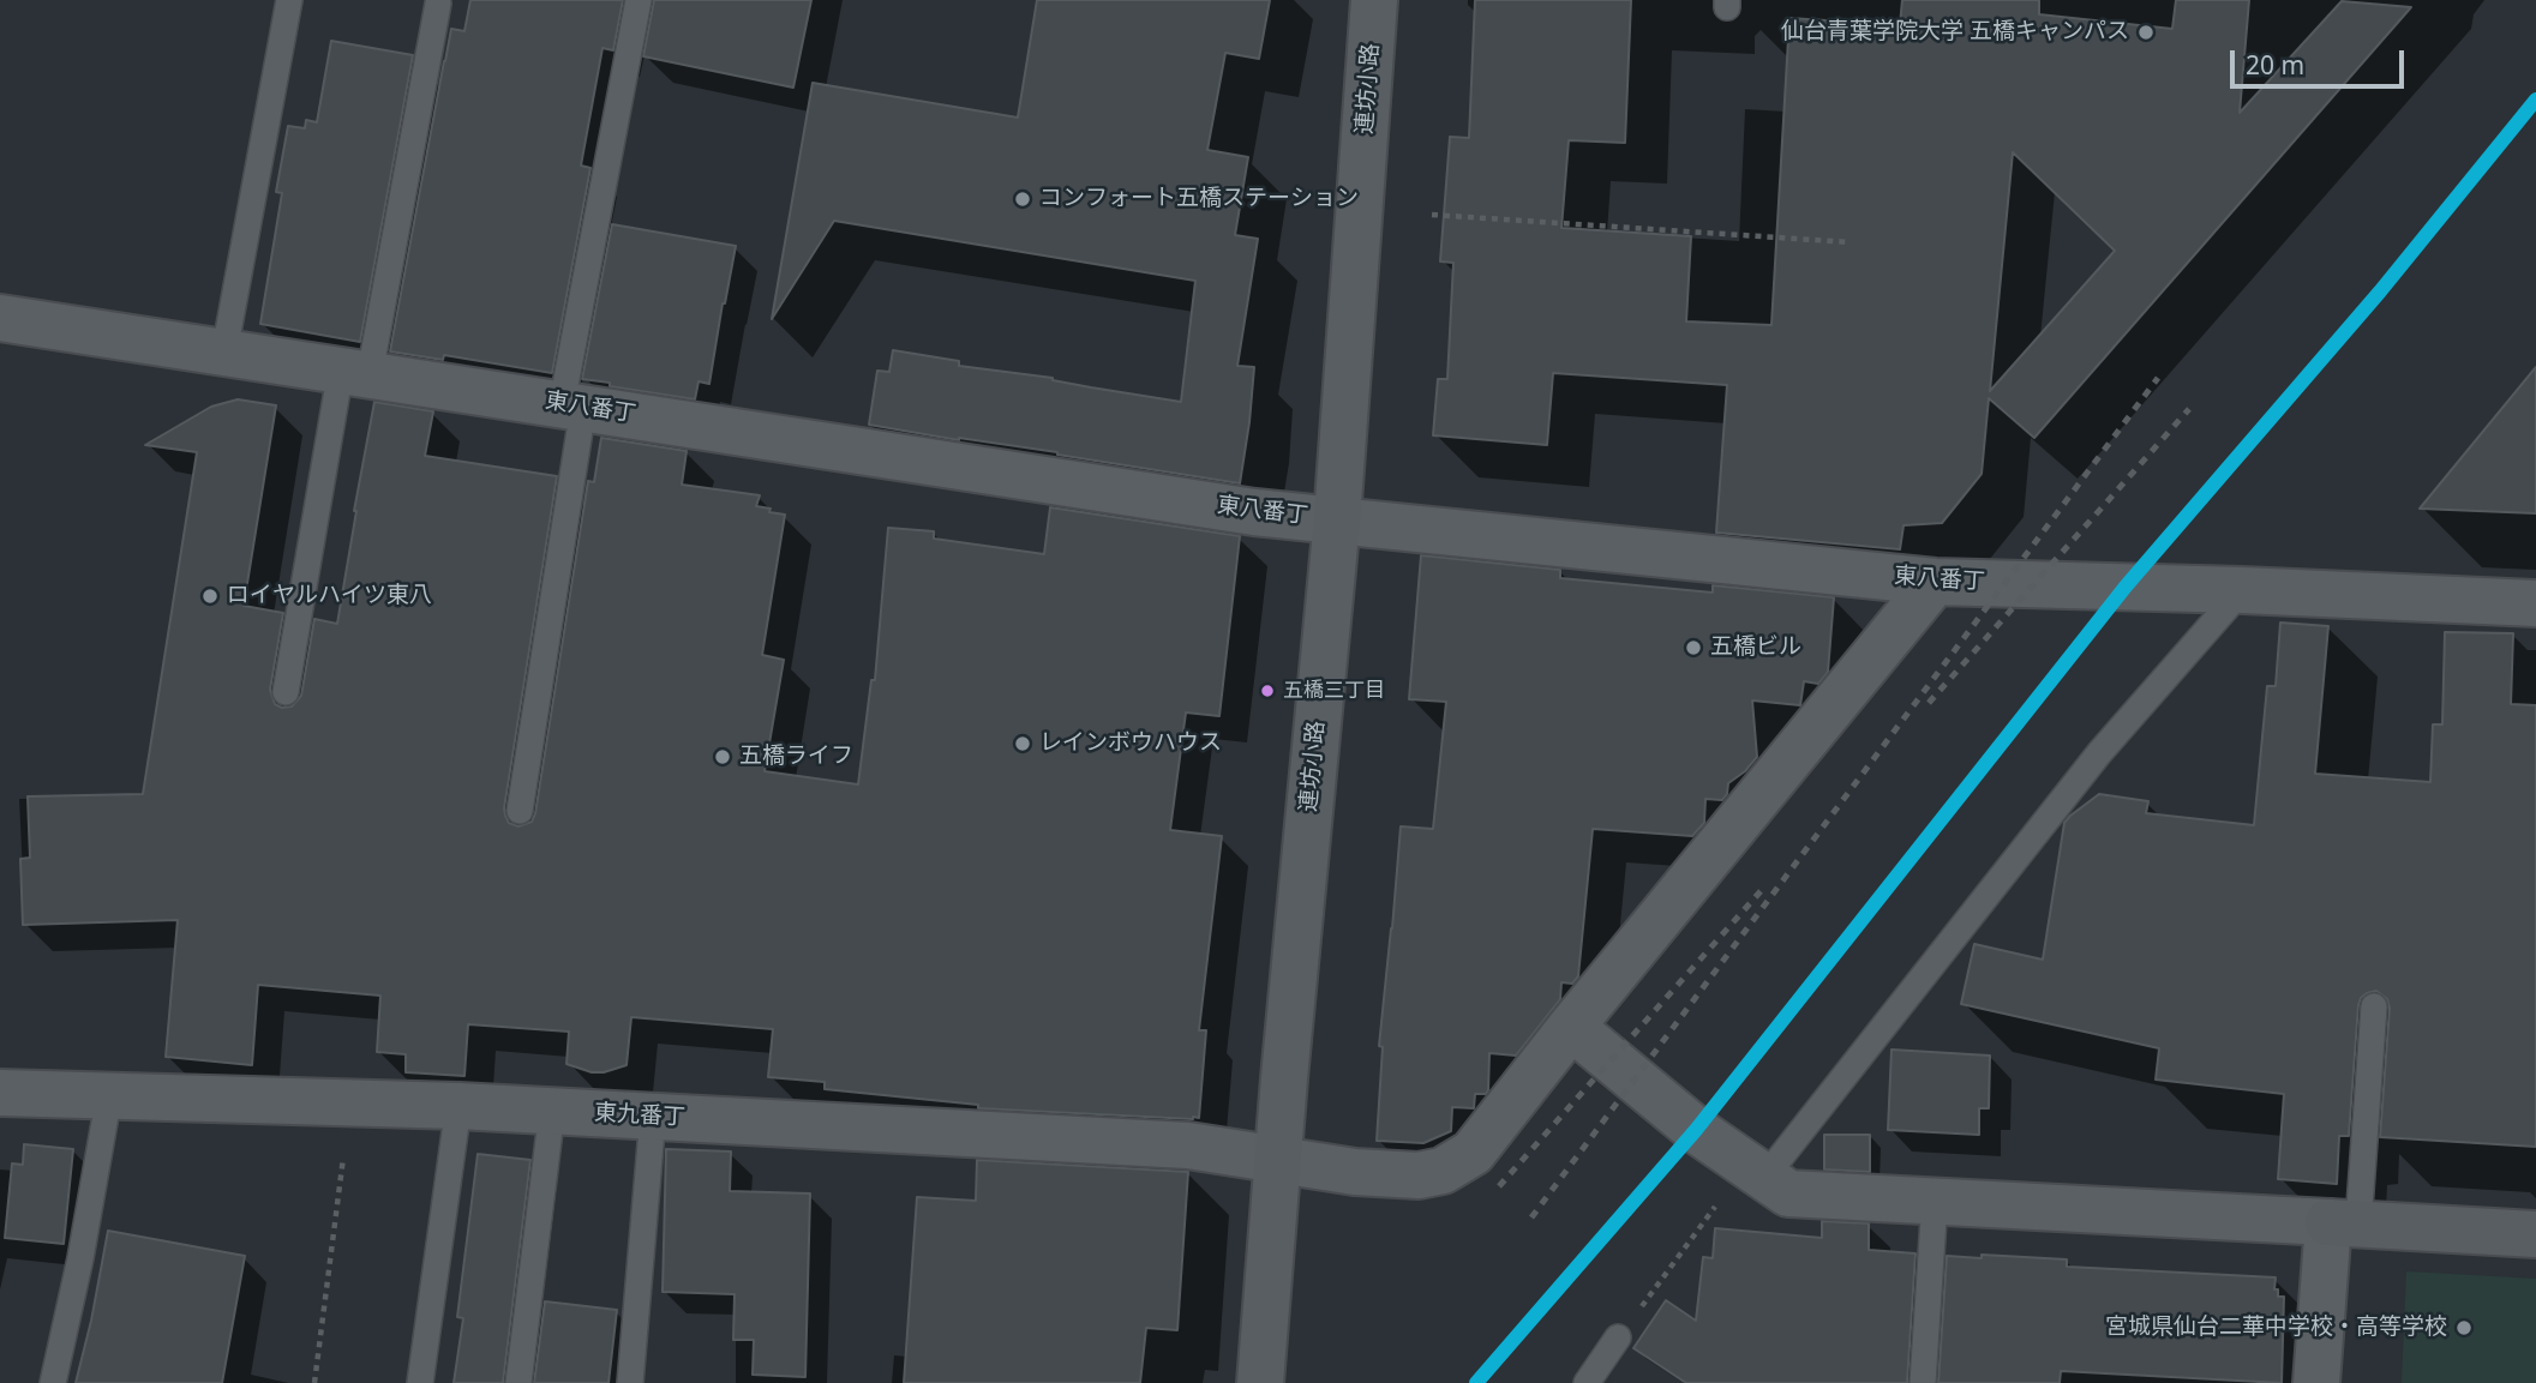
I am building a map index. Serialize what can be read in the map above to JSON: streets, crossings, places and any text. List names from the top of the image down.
{
  "streets": {
    "street": ["連坊小路", "東八番丁", "東九番丁"]
  },
  "crossings": [
    ["連坊小路", "東八番丁"],
    ["連坊小路", "東九番丁"],
    ["東八番丁", "東九番丁"]
  ],
  "places": [
    "仙台青葉学院大学 五橋キャンパス",
    "コンフォート五橋ステーション",
    "ロイヤルハイツ東八",
    "五橋ビル",
    "五橋三丁目",
    "レインボウハウス",
    "五橋ライフ",
    "宮城県仙台二華中学校・高等学校"
  ],
  "scale_bar": "20 m"
}
